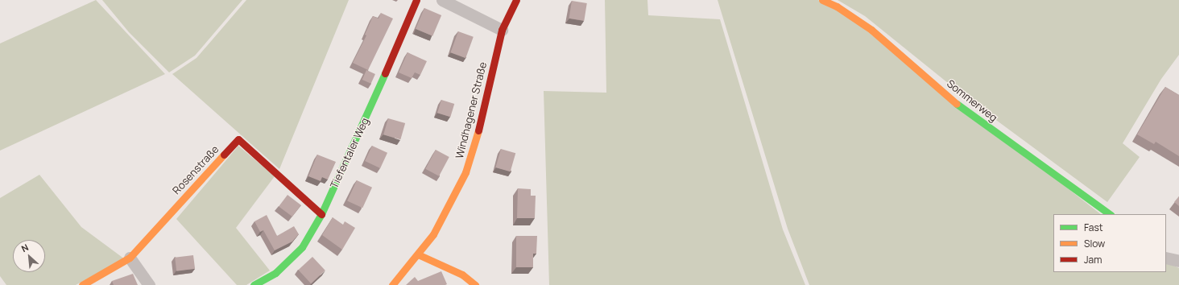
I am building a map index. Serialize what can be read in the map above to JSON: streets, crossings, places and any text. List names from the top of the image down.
{
  "streets": {
    "street": [
      "Sommerweg",
      "Windhagener Straße",
      "Tiefentaler Weg",
      "Rosenstraße"
    ]
  },
  "crossings": [
    ["Tiefentaler Weg", "Rosenstraße"]
  ],
  "legend": ["Fast", "Slow", "Jam"],
  "north": "top left"
}
